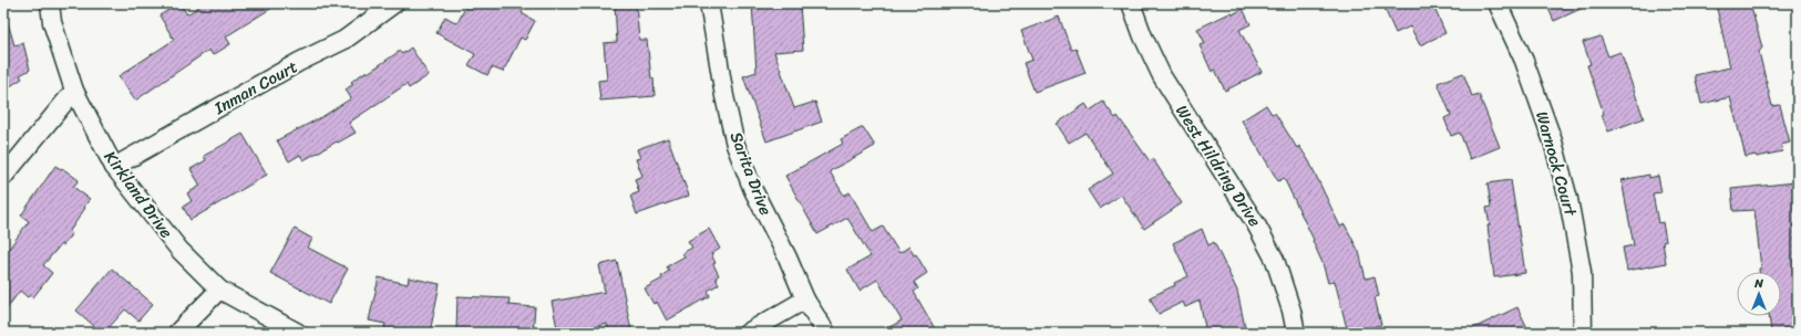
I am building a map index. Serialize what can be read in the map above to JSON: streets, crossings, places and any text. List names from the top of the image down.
{
  "streets": {
    "street": [
      "Inman Court",
      "Warnock Court",
      "West Hildring Drive",
      "Sarita Drive",
      "Kirkland Drive"
    ]
  },
  "crossings": [
    ["Inman Court", "Kirkland Drive"]
  ],
  "north": "top"
}
